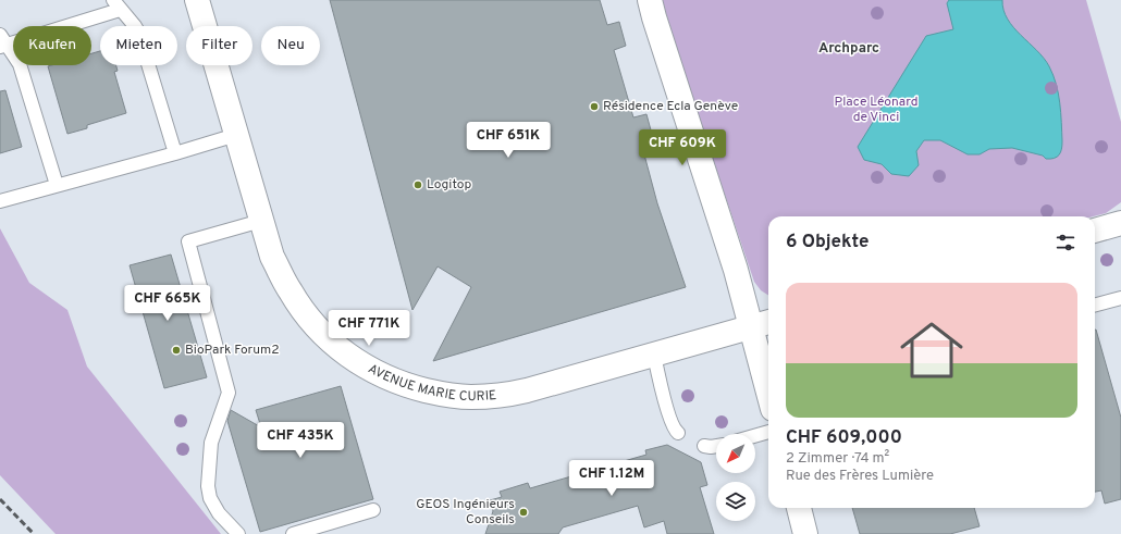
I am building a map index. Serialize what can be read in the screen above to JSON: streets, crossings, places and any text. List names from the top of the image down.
{
  "streets": {
    "street": ["AVENUE MARIE CURIE"]
  },
  "districts": ["Archparc"],
  "parks": ["Place Léonard de Vinci"],
  "places": [
    "Résidence Ecla Genève",
    "Logitop",
    "BioPark Forum2",
    "GEOS Ingénieurs Conseils"
  ],
  "north": "bottom left",
  "page": {
    "chip": [
      "Kaufen",
      "Mieten",
      "Filter",
      "Neu"
    ],
    "price": [
      "CHF 651K",
      "CHF 609K",
      "CHF 665K",
      "CHF 771K",
      "CHF 435K",
      "CHF 1.12M"
    ],
    "heading": "6 Objekte",
    "list": [
      {
        "name": "CHF 609,000",
        "note": "2 Zimmer · 74 m² · Rue des Frères Lumière"
      }
    ]
  }
}
